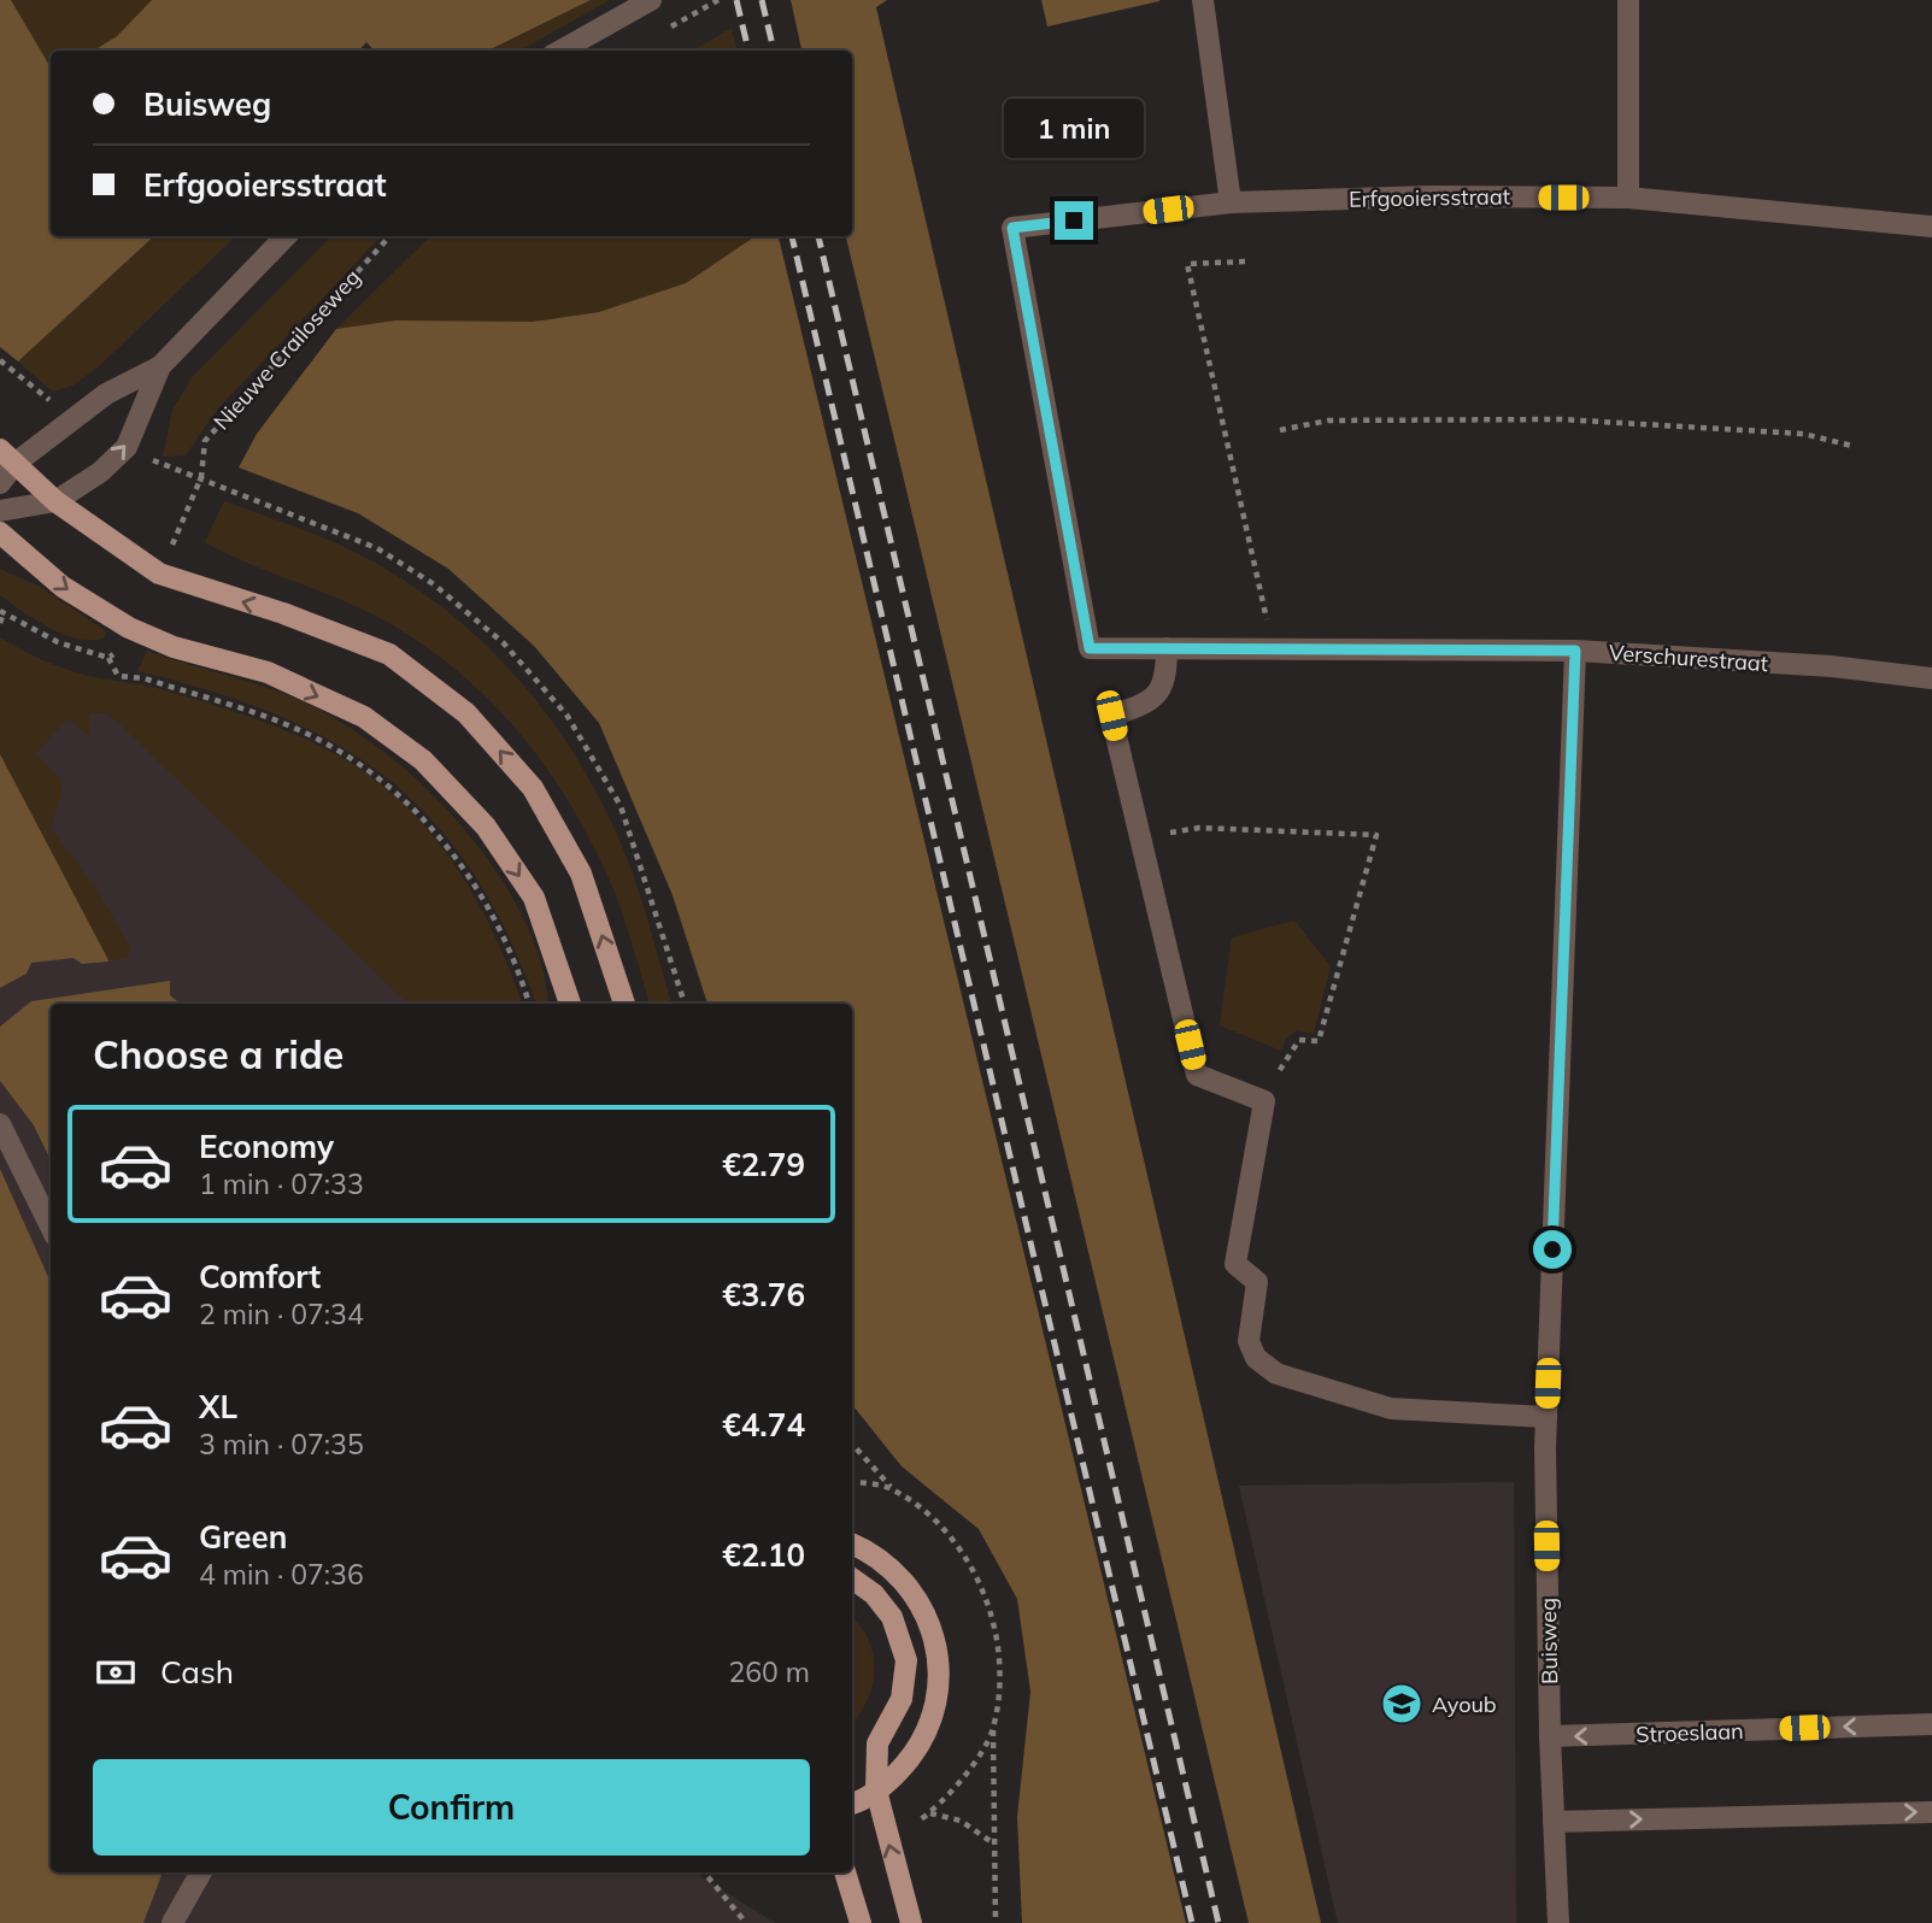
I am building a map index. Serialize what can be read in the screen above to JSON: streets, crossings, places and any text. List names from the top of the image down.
{
  "streets": {
    "street": [
      "Erfgooiersstraat",
      "Verschurestraat",
      "Buisweg",
      "Stroeslaan"
    ],
    "path": ["Nieuwe Crailoseweg"]
  },
  "crossings": [
    ["Erfgooiersstraat", "Verschurestraat"],
    ["Verschurestraat", "Buisweg"],
    ["Buisweg", "Stroeslaan"]
  ],
  "places": {
    "school or university": ["Ayoub"]
  },
  "page": {
    "banner": ["Buisweg", "Erfgooiersstraat"],
    "bubble": "1 min",
    "heading": "Choose a ride",
    "list": [
      {
        "name": "Economy",
        "note": "1 min · 07:33",
        "value": "€2.79"
      },
      {
        "name": "Comfort",
        "note": "2 min · 07:34",
        "value": "€3.76"
      },
      {
        "name": "XL",
        "note": "3 min · 07:35",
        "value": "€4.74"
      },
      {
        "name": "Green",
        "note": "4 min · 07:36",
        "value": "€2.10"
      }
    ],
    "pay": ["Cash", "260 m"],
    "buttons": "Confirm"
  }
}
